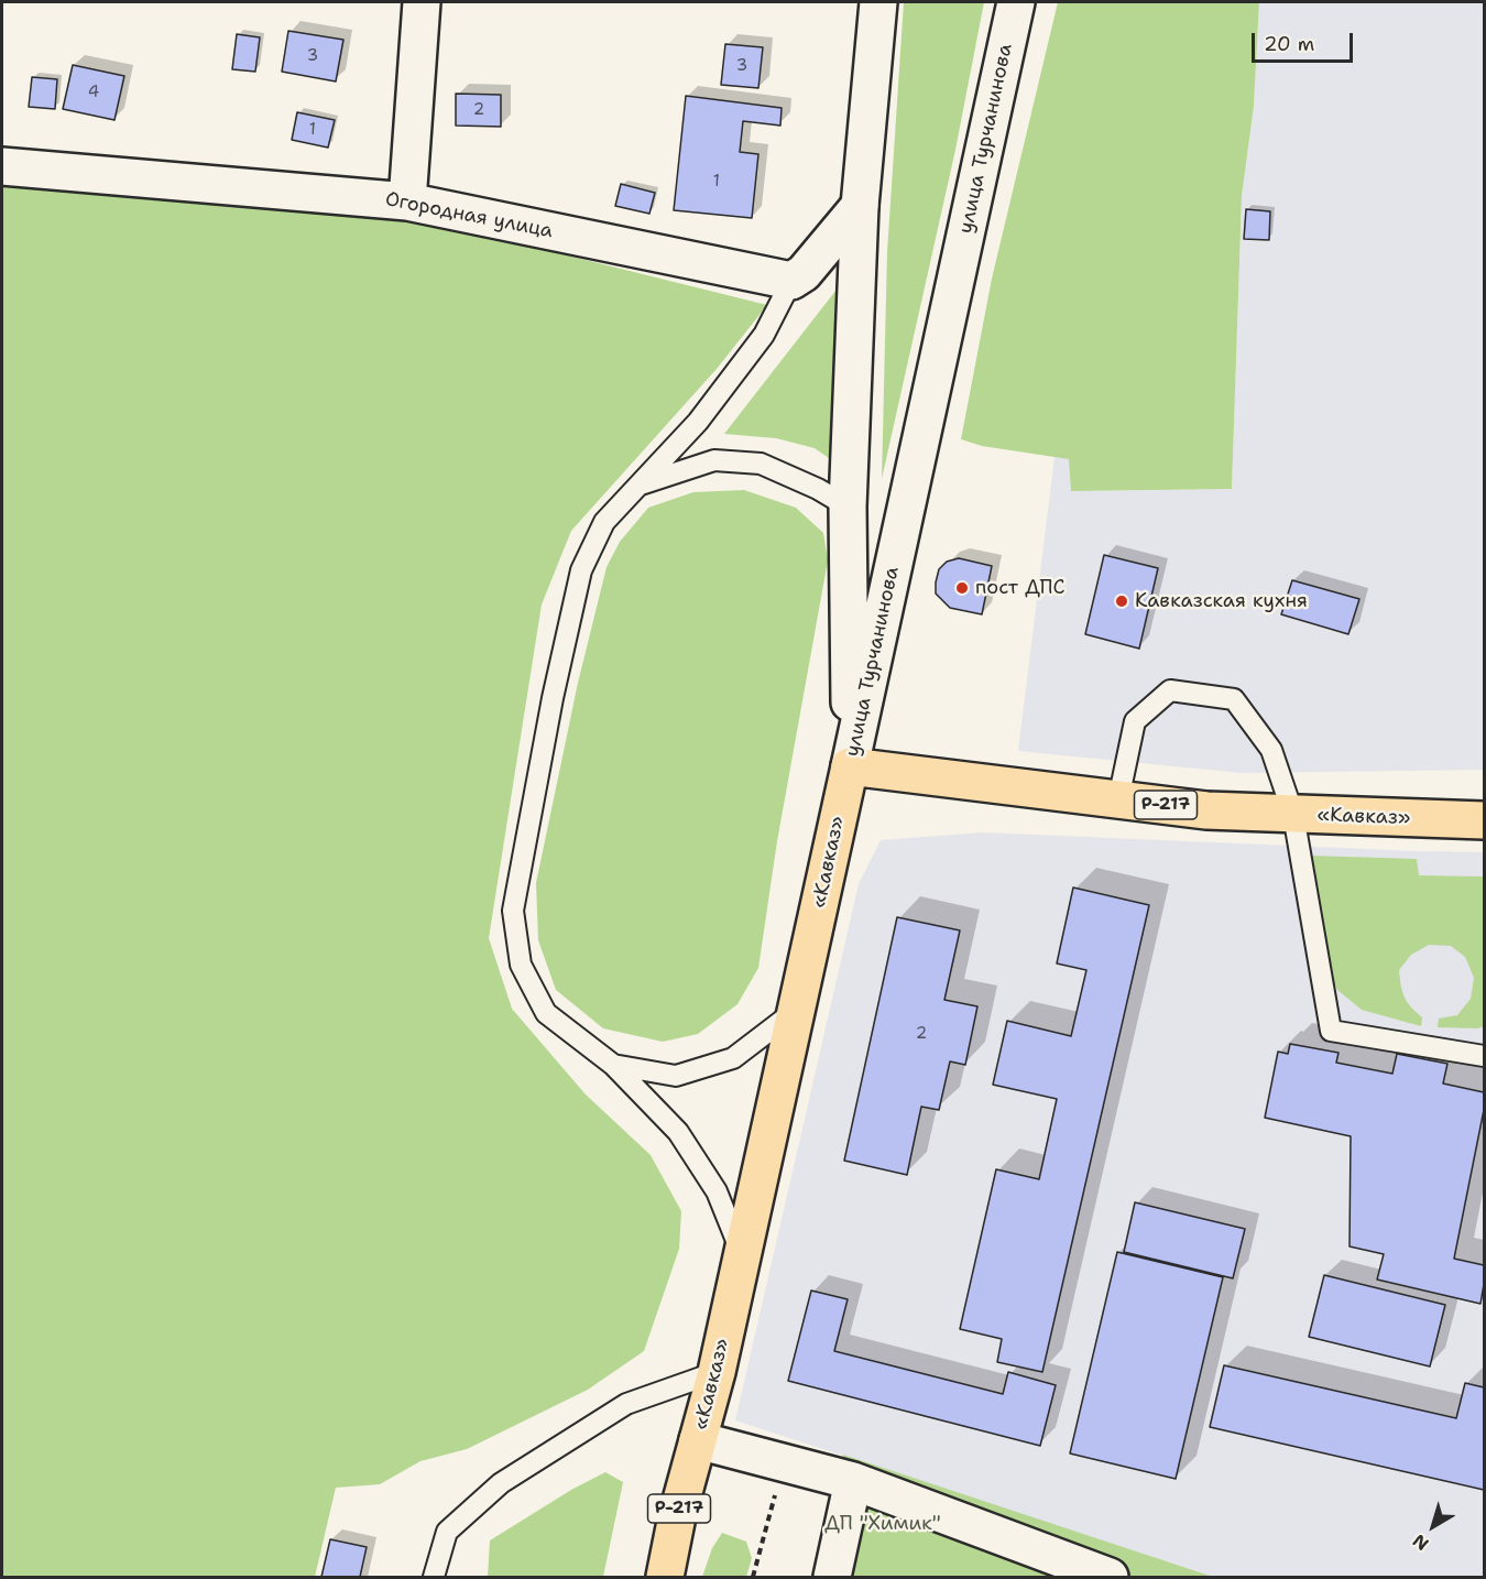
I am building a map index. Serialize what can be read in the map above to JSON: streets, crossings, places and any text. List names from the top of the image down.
{
  "streets": {
    "highway": ["Р-217", "«Кавказ»"],
    "street": ["улица Турчанинова", "Огородная улица"]
  },
  "crossings": [
    ["улица Турчанинова", "«Кавказ»"]
  ],
  "parks": ["ДП \"Химик\""],
  "places": ["пост ДПС", "Кавказская кухня"],
  "house_numbers": [
    "3",
    "3",
    "4",
    "2",
    "1",
    "1",
    "2"
  ],
  "scale_bar": "20 m",
  "north": "bottom left"
}
